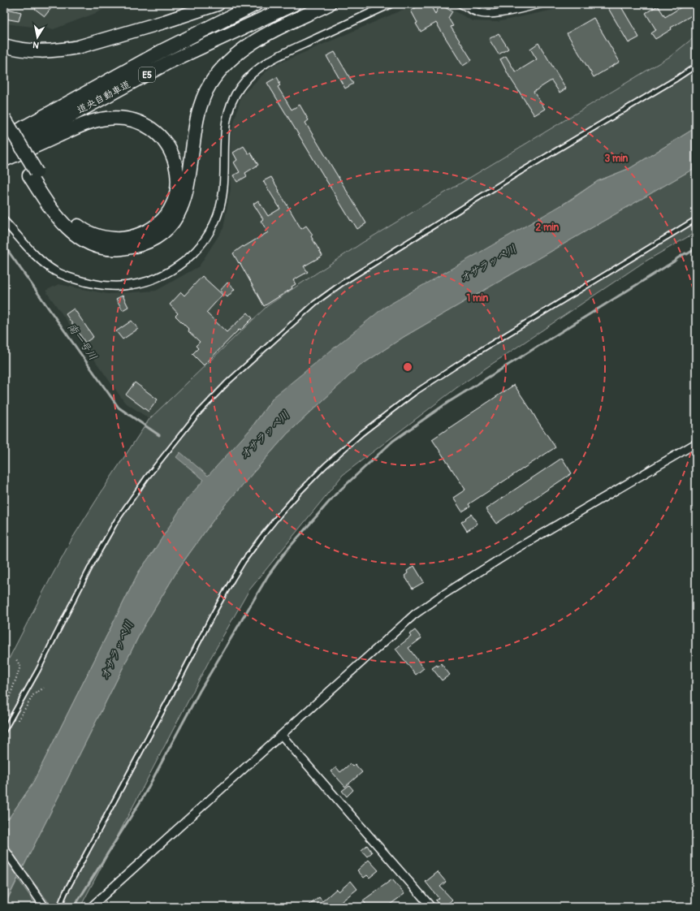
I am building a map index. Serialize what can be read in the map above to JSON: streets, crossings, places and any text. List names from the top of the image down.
{
  "streets": {
    "highway": ["E5", "道央自動車道"]
  },
  "water": ["オサラッペ川", "南一号川"],
  "north": "bottom",
  "rings": ["3 min", "2 min", "1 min"]
}
